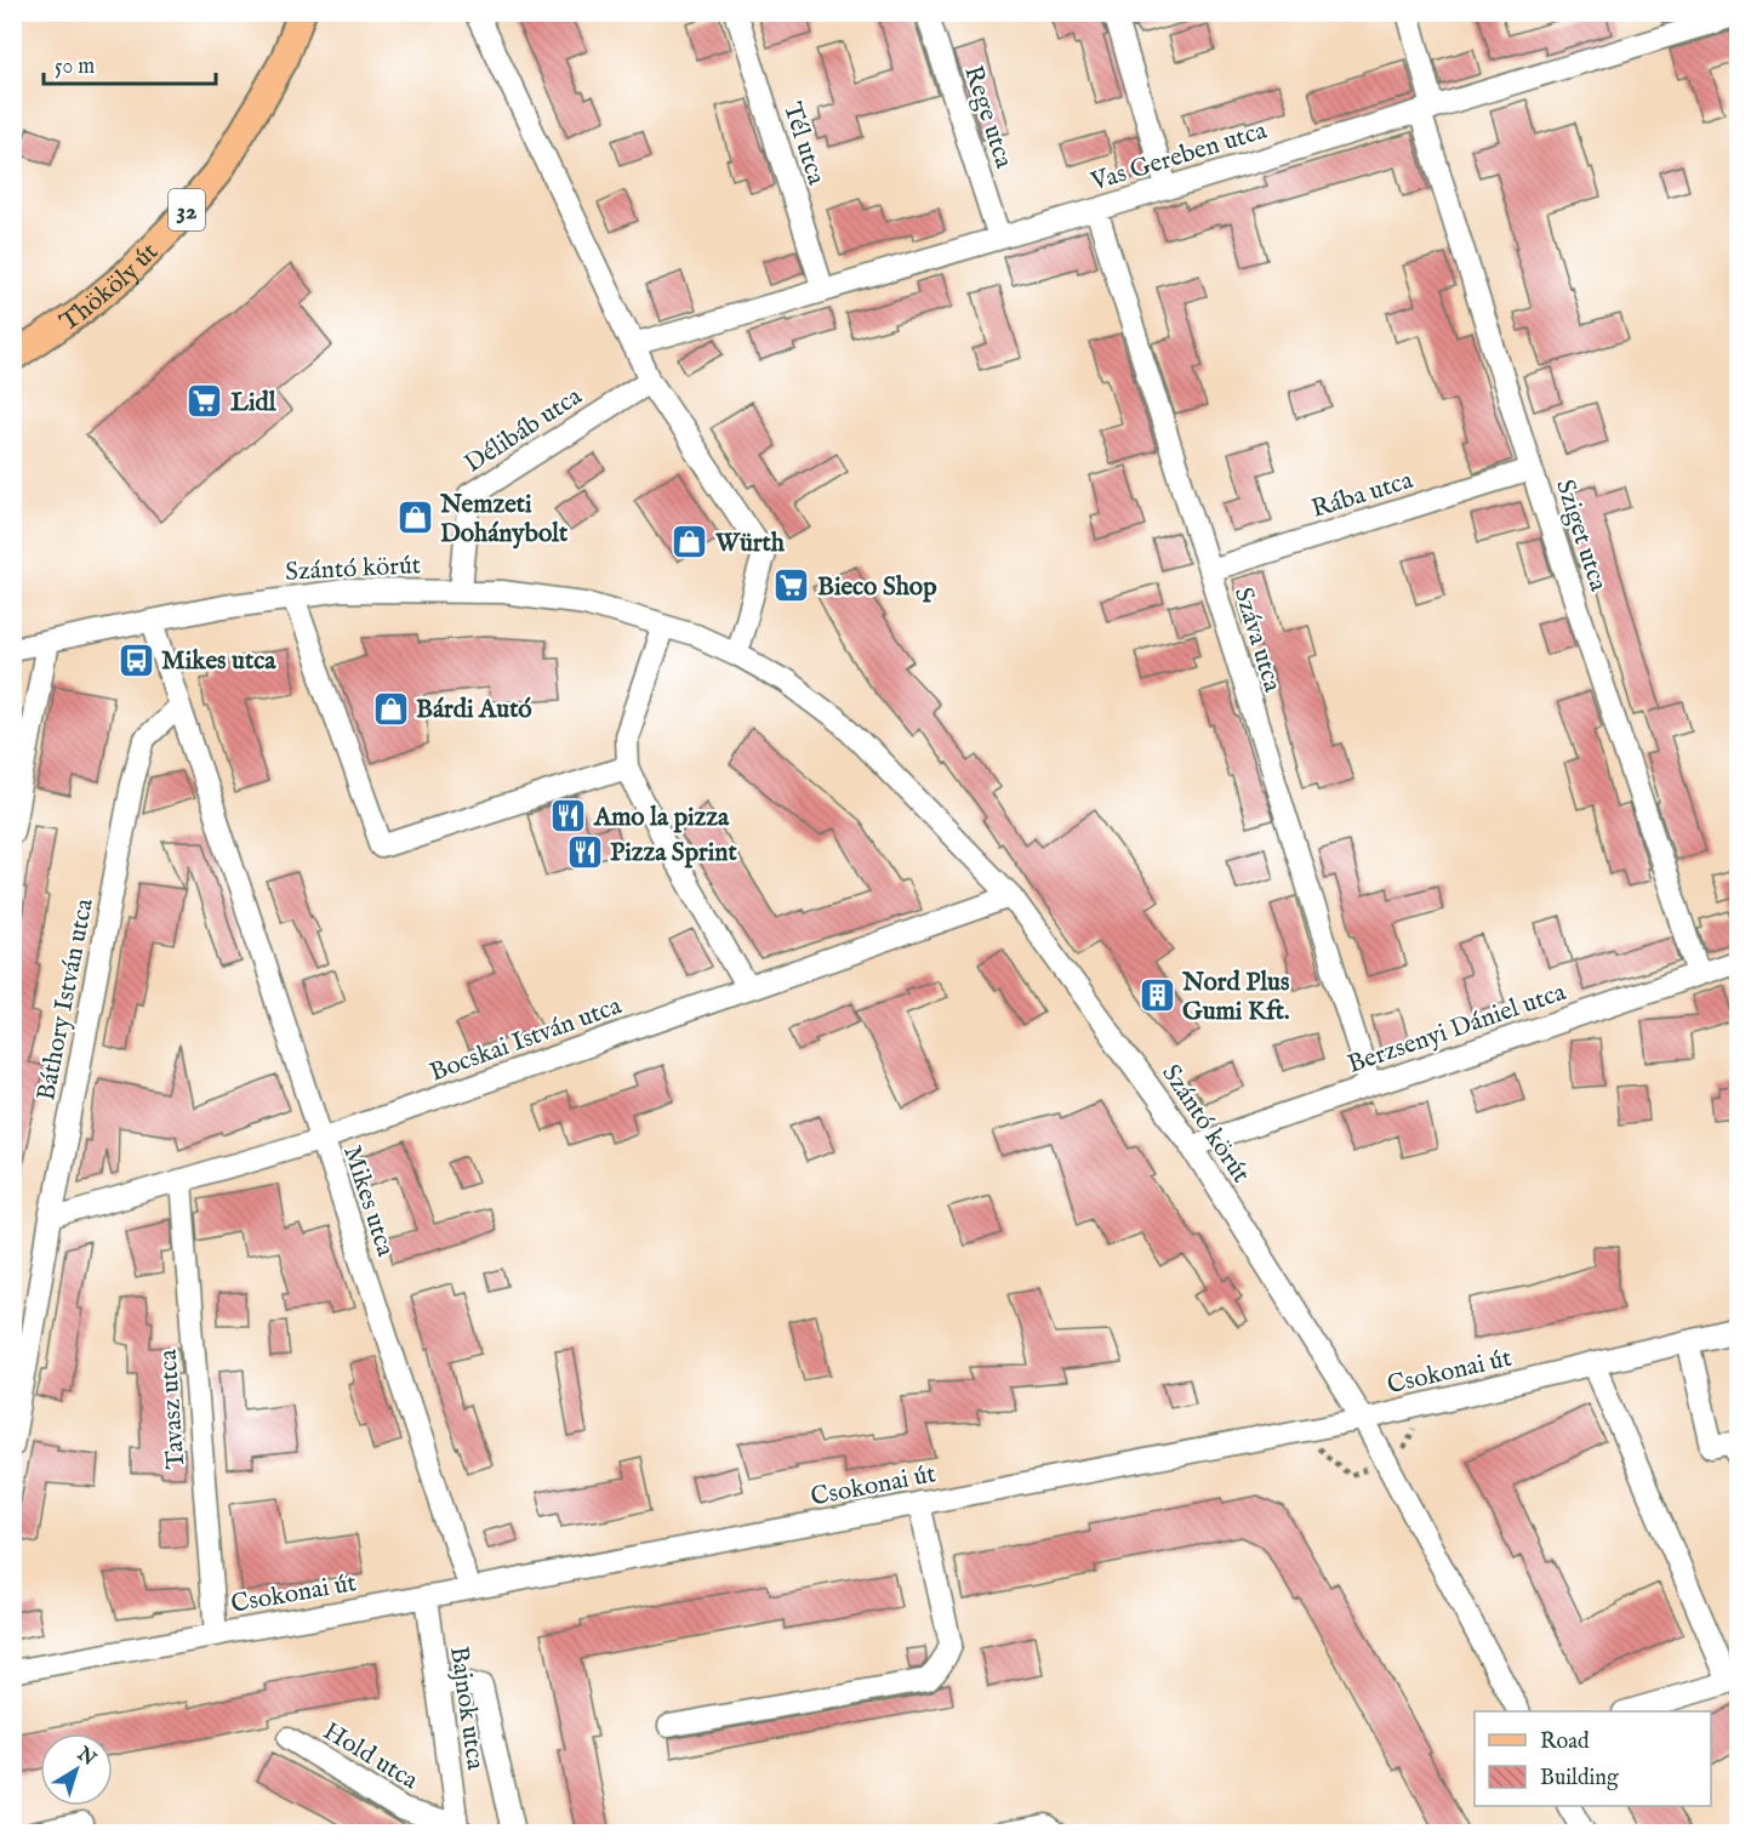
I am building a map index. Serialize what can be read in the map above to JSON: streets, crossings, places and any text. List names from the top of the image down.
{
  "streets": {
    "main road": ["32", "Thököly út"],
    "street": [
      "Rege utca",
      "Tél utca",
      "Vas Gereben utca",
      "Délibáb utca",
      "Rába utca",
      "Sziget utca",
      "Szántó körút",
      "Száva utca",
      "Báthory István utca",
      "Berzsenyi Dániel utca",
      "Bocskai István utca",
      "Mikes utca",
      "Csokonai út",
      "Tavasz utca",
      "Bajnok utca",
      "Hold utca"
    ]
  },
  "crossings": [
    ["Rege utca", "Vas Gereben utca"],
    ["Tél utca", "Vas Gereben utca"],
    ["Vas Gereben utca", "Sziget utca"],
    ["Vas Gereben utca", "Száva utca"],
    ["Délibáb utca", "Szántó körút"],
    ["Rába utca", "Sziget utca"],
    ["Rába utca", "Száva utca"],
    ["Sziget utca", "Berzsenyi Dániel utca"],
    ["Szántó körút", "Berzsenyi Dániel utca"],
    ["Szántó körút", "Bocskai István utca"],
    ["Szántó körút", "Mikes utca"],
    ["Szántó körút", "Csokonai út"],
    ["Száva utca", "Berzsenyi Dániel utca"],
    ["Báthory István utca", "Bocskai István utca"],
    ["Báthory István utca", "Mikes utca"],
    ["Bocskai István utca", "Mikes utca"],
    ["Bocskai István utca", "Tavasz utca"],
    ["Mikes utca", "Csokonai út"],
    ["Csokonai út", "Tavasz utca"],
    ["Csokonai út", "Bajnok utca"],
    ["Bajnok utca", "Hold utca"]
  ],
  "places": {
    "supermarket": ["Lidl", "Bieco Shop"],
    "shop": ["Nemzeti Dohánybolt", "Würth", "Bárdi Autó"],
    "bus stop": ["Mikes utca"],
    "restaurant": ["Amo la pizza", "Pizza Sprint"],
    "building": ["Nord Plus Gumi Kft."]
  },
  "legend": ["Road", "Building"],
  "scale_bar": "50 m",
  "north": "top right"
}
